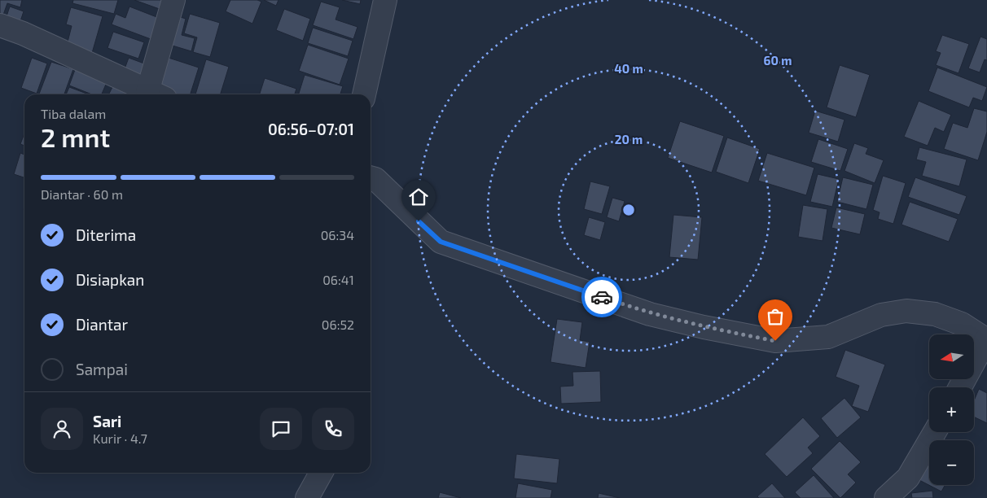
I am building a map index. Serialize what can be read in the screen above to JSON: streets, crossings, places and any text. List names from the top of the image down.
{
  "north": "left",
  "page": {
    "heading": ["2 mnt", "Tiba dalam", "06:56–07:01"],
    "panel": ["Sari", "Kurir · 4.7"],
    "bar": "Diantar · 60 m",
    "list": [
      ["Diterima", "06:34"],
      ["Disiapkan", "06:41"],
      ["Diantar", "06:52"],
      "Sampai"
    ],
    "map_buttons": ["+", "−"]
  },
  "rings": ["60 m", "40 m", "20 m"]
}
